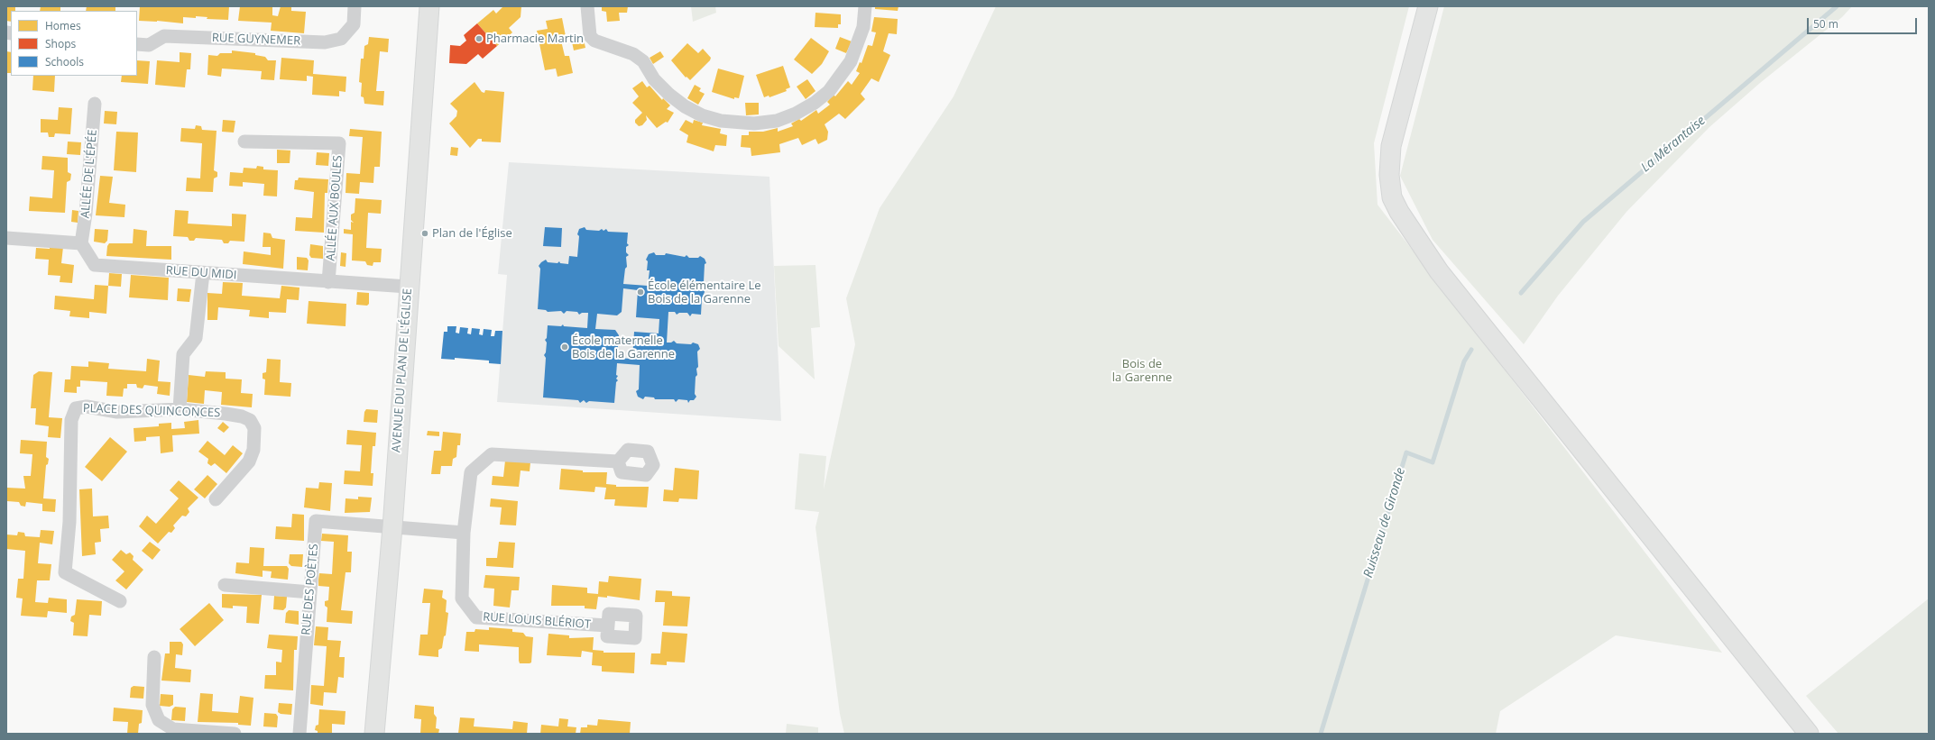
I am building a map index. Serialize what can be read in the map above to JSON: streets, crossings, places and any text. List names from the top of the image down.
{
  "streets": {
    "main road": ["AVENUE DU PLAN DE L'ÉGLISE"],
    "street": [
      "RUE GUYNEMER",
      "ALLÉE DE L'ÉPÉE",
      "ALLÉE AUX BOULES",
      "RUE DU MIDI",
      "PLACE DES QUINCONCES",
      "RUE DES POÈTES",
      "RUE LOUIS BLÉRIOT"
    ]
  },
  "crossings": [
    ["ALLÉE DE L'ÉPÉE", "RUE DU MIDI"],
    ["ALLÉE AUX BOULES", "RUE DU MIDI"],
    ["RUE DU MIDI", "AVENUE DU PLAN DE L'ÉGLISE"],
    ["AVENUE DU PLAN DE L'ÉGLISE", "RUE DES POÈTES"]
  ],
  "water": ["La Mérantaise", "Ruisseau de Gironde"],
  "parks": ["Bois de la Garenne"],
  "places": [
    "Pharmacie Martin",
    "Plan de l'Église",
    "École élémentaire Le Bois de la Garenne",
    "École maternelle Bois de la Garenne"
  ],
  "legend": ["Homes", "Shops", "Schools"],
  "scale_bar": "50 m"
}
